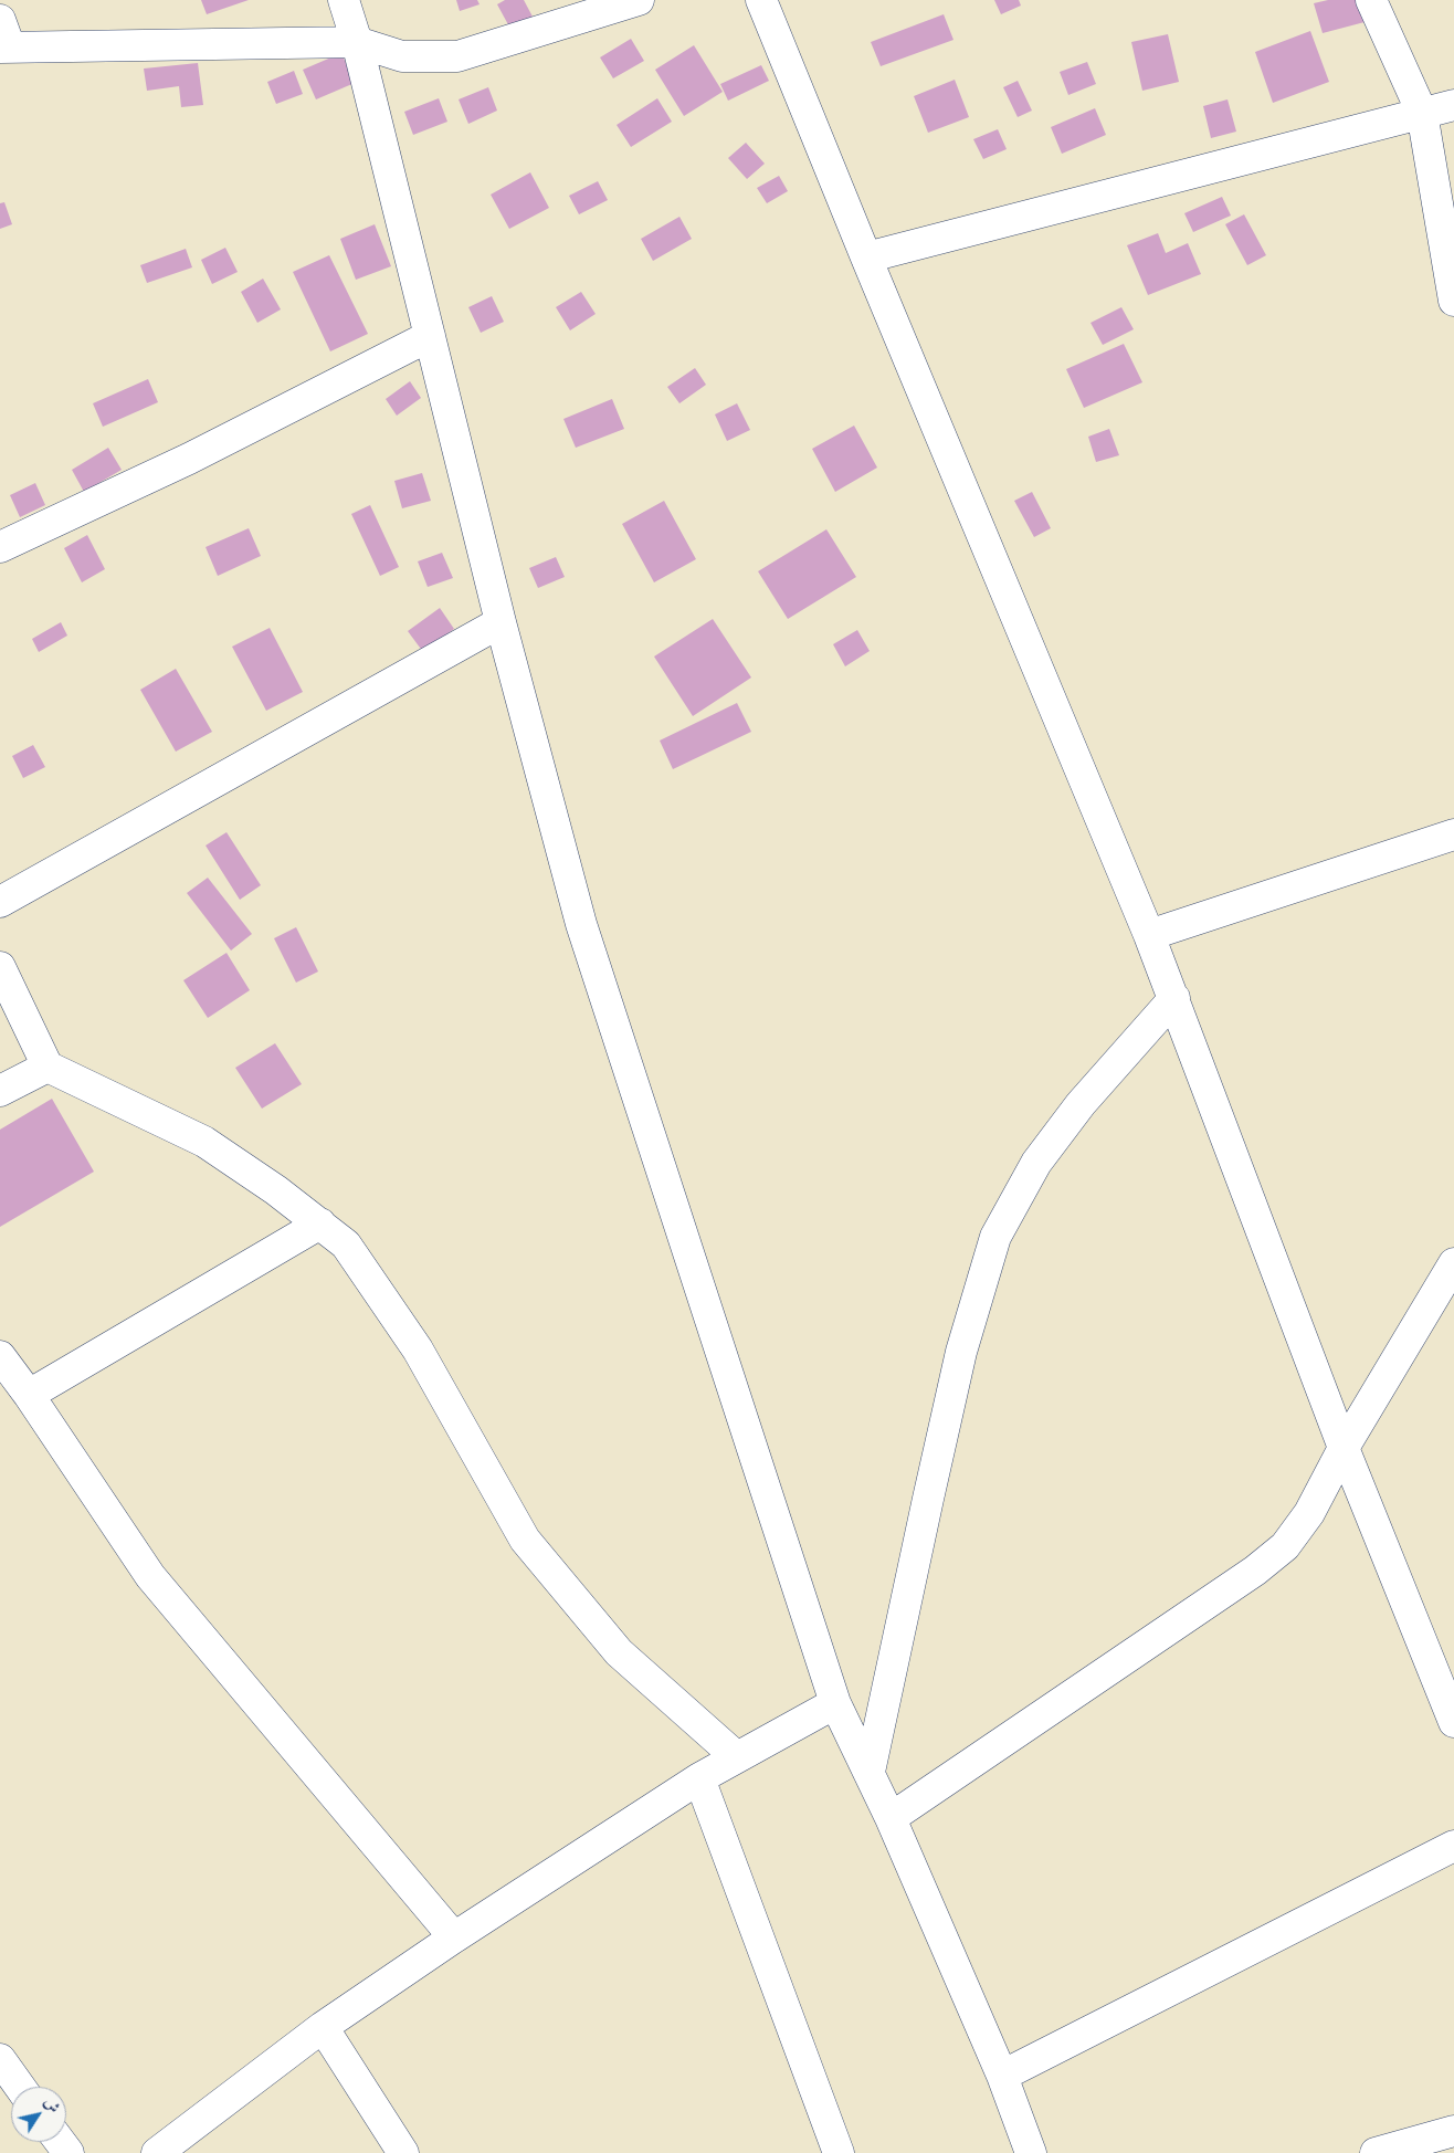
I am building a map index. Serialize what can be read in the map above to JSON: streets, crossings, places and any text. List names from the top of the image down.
{
  "north": "top right"
}
